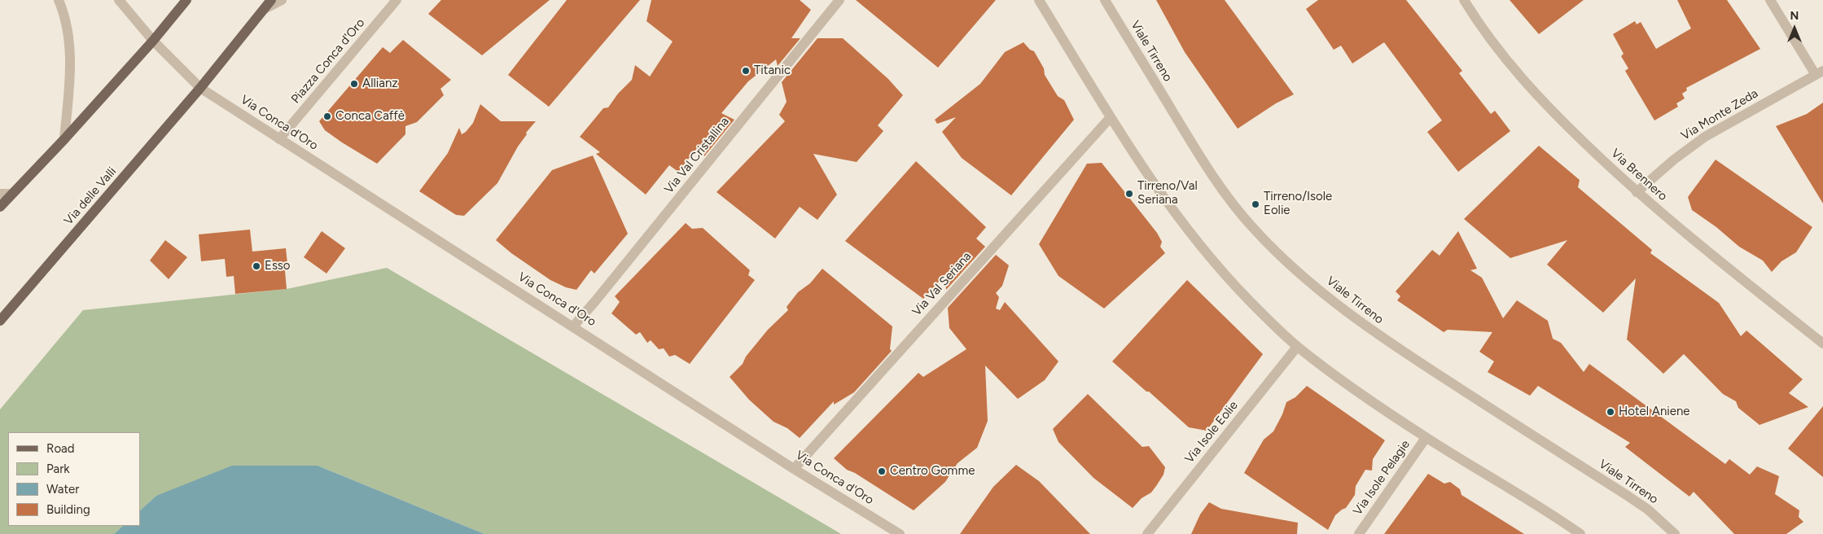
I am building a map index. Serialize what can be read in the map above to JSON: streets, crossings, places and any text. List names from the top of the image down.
{
  "streets": {
    "main road": ["Via delle Valli"],
    "street": [
      "Viale Tirreno",
      "Piazza Conca d'Oro",
      "Via Monte Zeda",
      "Via Conca d'Oro",
      "Via Val Cristallina",
      "Via Brennero",
      "Via Val Seriana",
      "Via Isole Eolie",
      "Via Isole Pelagie"
    ]
  },
  "crossings": [
    ["Piazza Conca d'Oro", "Via Conca d'Oro"],
    ["Via Monte Zeda", "Via Brennero"],
    ["Via Conca d'Oro", "Via Val Cristallina"],
    ["Via Conca d'Oro", "Via delle Valli"],
    ["Via Conca d'Oro", "Via Val Seriana"]
  ],
  "places": [
    "Titanic",
    "Allianz",
    "Conca Caffè",
    "Tirreno/Val Seriana",
    "Tirreno/Isole Eolie",
    "Esso",
    "Hotel Aniene",
    "Centro Gomme"
  ],
  "legend": [
    "Road",
    "Park",
    "Water",
    "Building"
  ],
  "north": "top"
}
